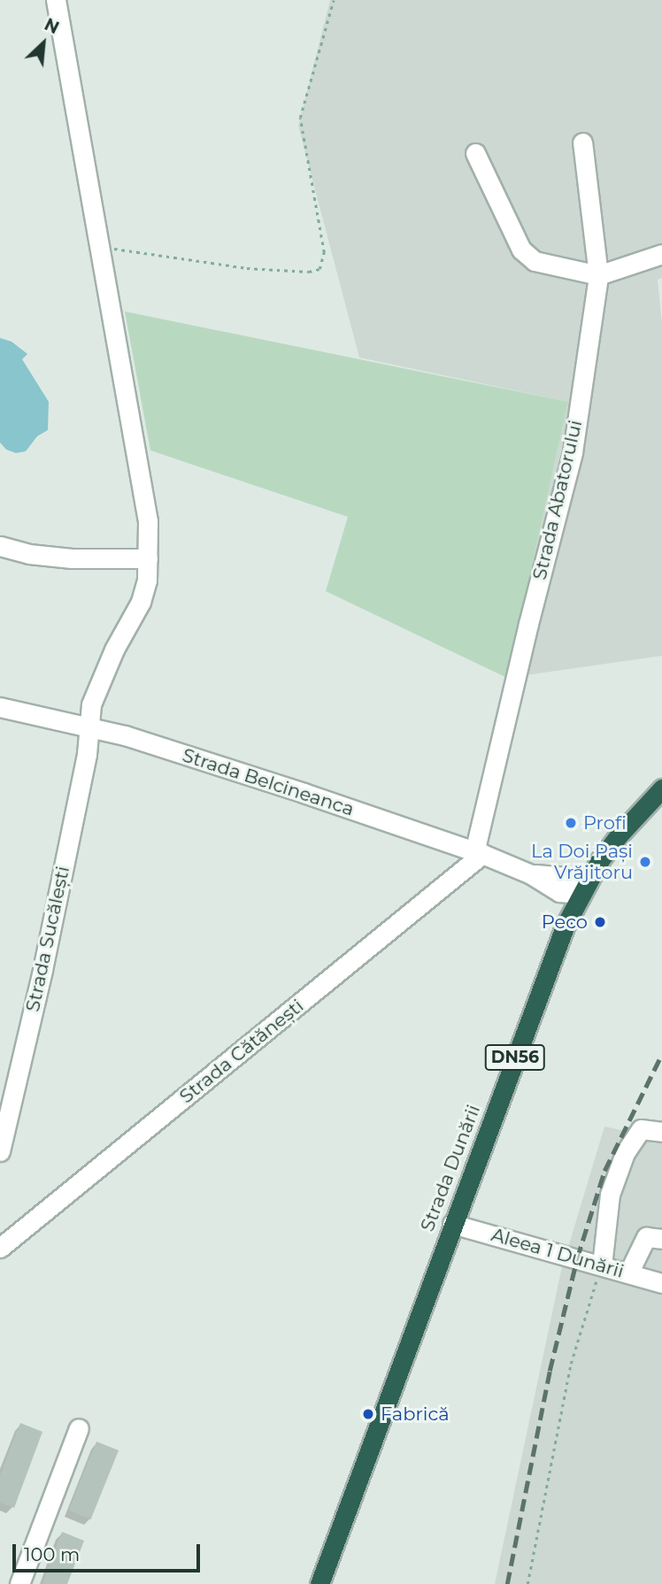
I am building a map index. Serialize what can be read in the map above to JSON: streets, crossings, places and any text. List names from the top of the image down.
{
  "streets": {
    "highway": ["DN56", "Strada Dunării"],
    "street": [
      "Strada Abatorului",
      "Strada Belcineanca",
      "Strada Sucălești",
      "Strada Cătănești",
      "Aleea 1 Dunării"
    ]
  },
  "crossings": [
    ["Strada Abatorului", "Strada Belcineanca"],
    ["Strada Abatorului", "Strada Cătănești"],
    ["Strada Belcineanca", "Strada Sucălești"],
    ["Strada Belcineanca", "Strada Cătănești"],
    ["Strada Belcineanca", "Strada Dunării"],
    ["Strada Dunării", "Aleea 1 Dunării"]
  ],
  "places": [
    "Profi",
    "La Doi Pași Vrăjitoru",
    "Peco",
    "Fabrică"
  ],
  "scale_bar": "100 m",
  "north": "top right"
}
